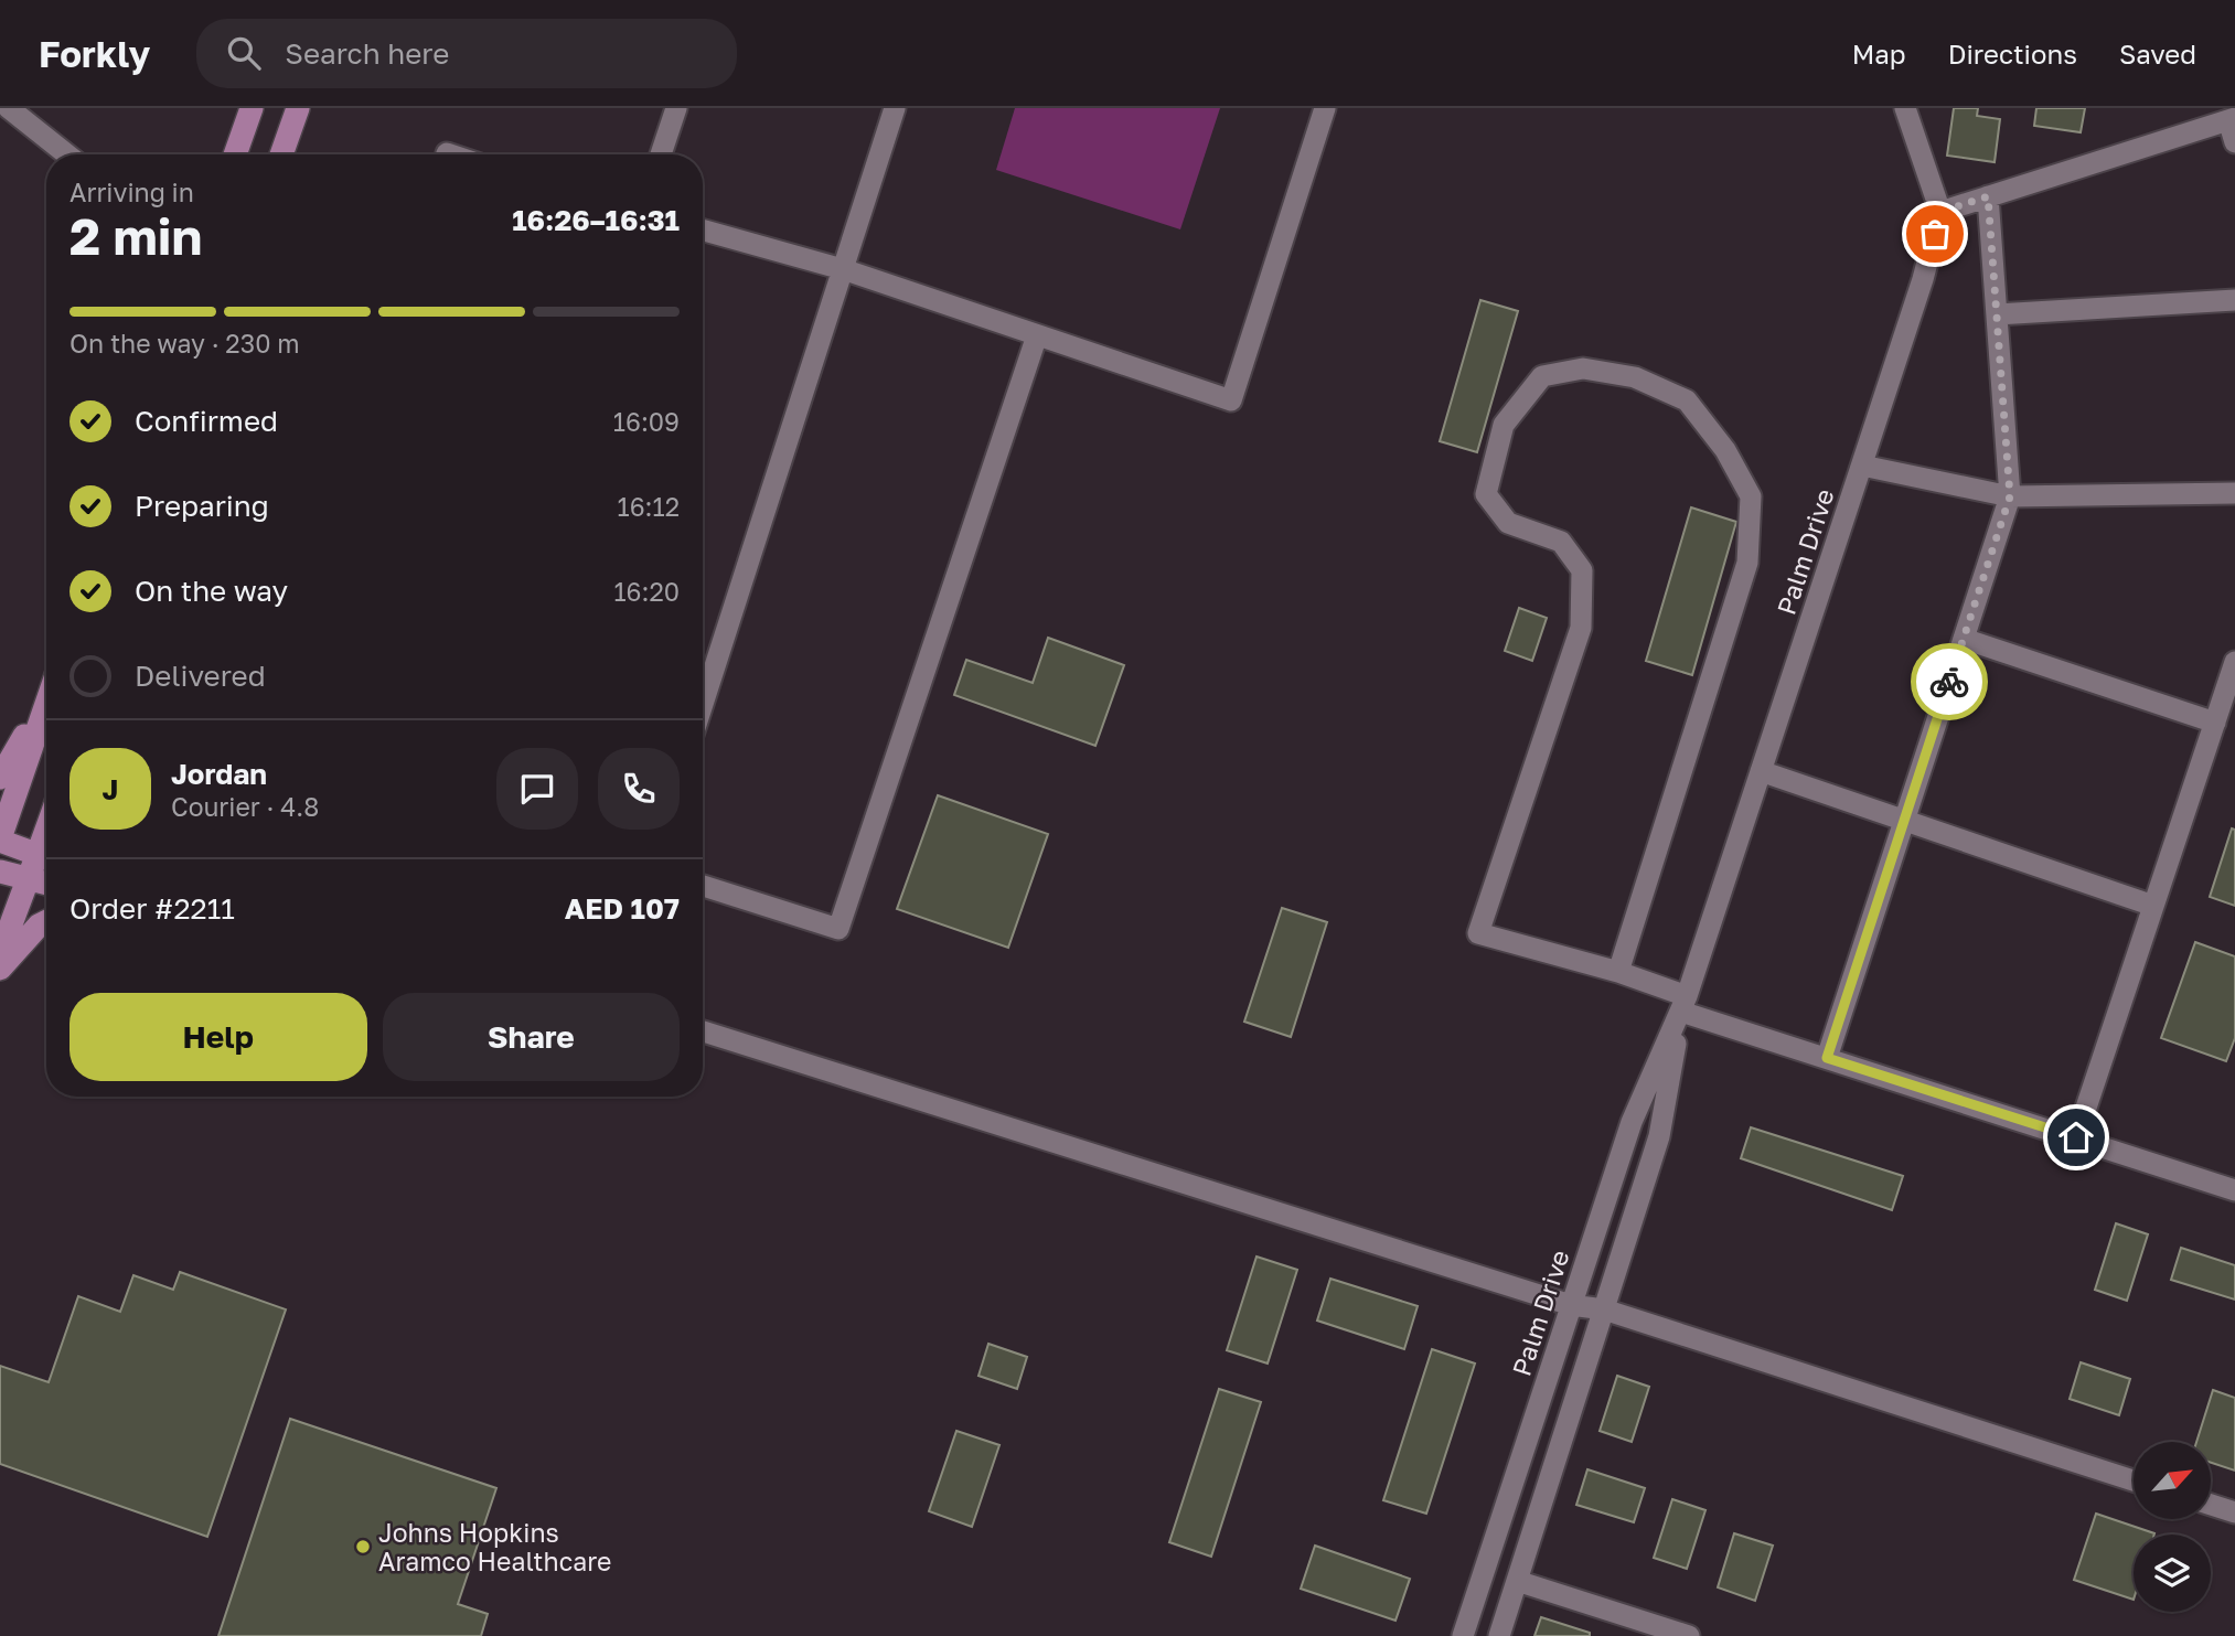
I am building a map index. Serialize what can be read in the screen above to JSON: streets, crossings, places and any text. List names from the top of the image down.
{
  "streets": {
    "street": ["Palm Drive"]
  },
  "places": ["Johns Hopkins Aramco Healthcare"],
  "north": "top right",
  "page": {
    "header": "Forkly",
    "search": "Search here",
    "nav": ["Map", "Directions", "Saved"],
    "heading": ["2 min", "Arriving in", "16:26–16:31"],
    "panel": [
      "Jordan",
      "Courier · 4.8",
      "Order #2211",
      "AED 107"
    ],
    "bar": "On the way · 230 m",
    "list": [
      ["Confirmed", "16:09"],
      ["Preparing", "16:12"],
      ["On the way", "16:20"],
      "Delivered"
    ],
    "round": "J",
    "buttons": ["Help", "Share"]
  }
}
